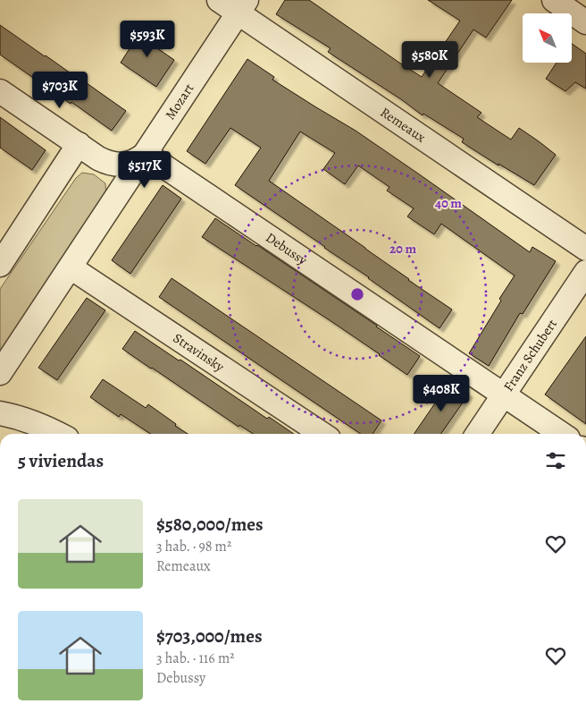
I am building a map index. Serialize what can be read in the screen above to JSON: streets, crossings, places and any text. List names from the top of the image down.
{
  "streets": {
    "street": [
      "Mozart",
      "Remeaux",
      "Debussy",
      "Stravinsky",
      "Franz Schubert"
    ]
  },
  "crossings": [
    ["Mozart", "Remeaux"],
    ["Mozart", "Debussy"],
    ["Mozart", "Stravinsky"],
    ["Debussy", "Franz Schubert"]
  ],
  "north": "top left",
  "page": {
    "price": [
      "$593K",
      "$580K",
      "$703K",
      "$517K",
      "$408K"
    ],
    "heading": "5 viviendas",
    "list": [
      {
        "name": "$580,000/mes",
        "note": "3 hab. · 98 m² · Remeaux"
      },
      {
        "name": "$703,000/mes",
        "note": "3 hab. · 116 m² · Debussy"
      }
    ]
  },
  "rings": ["40 m", "20 m"]
}
